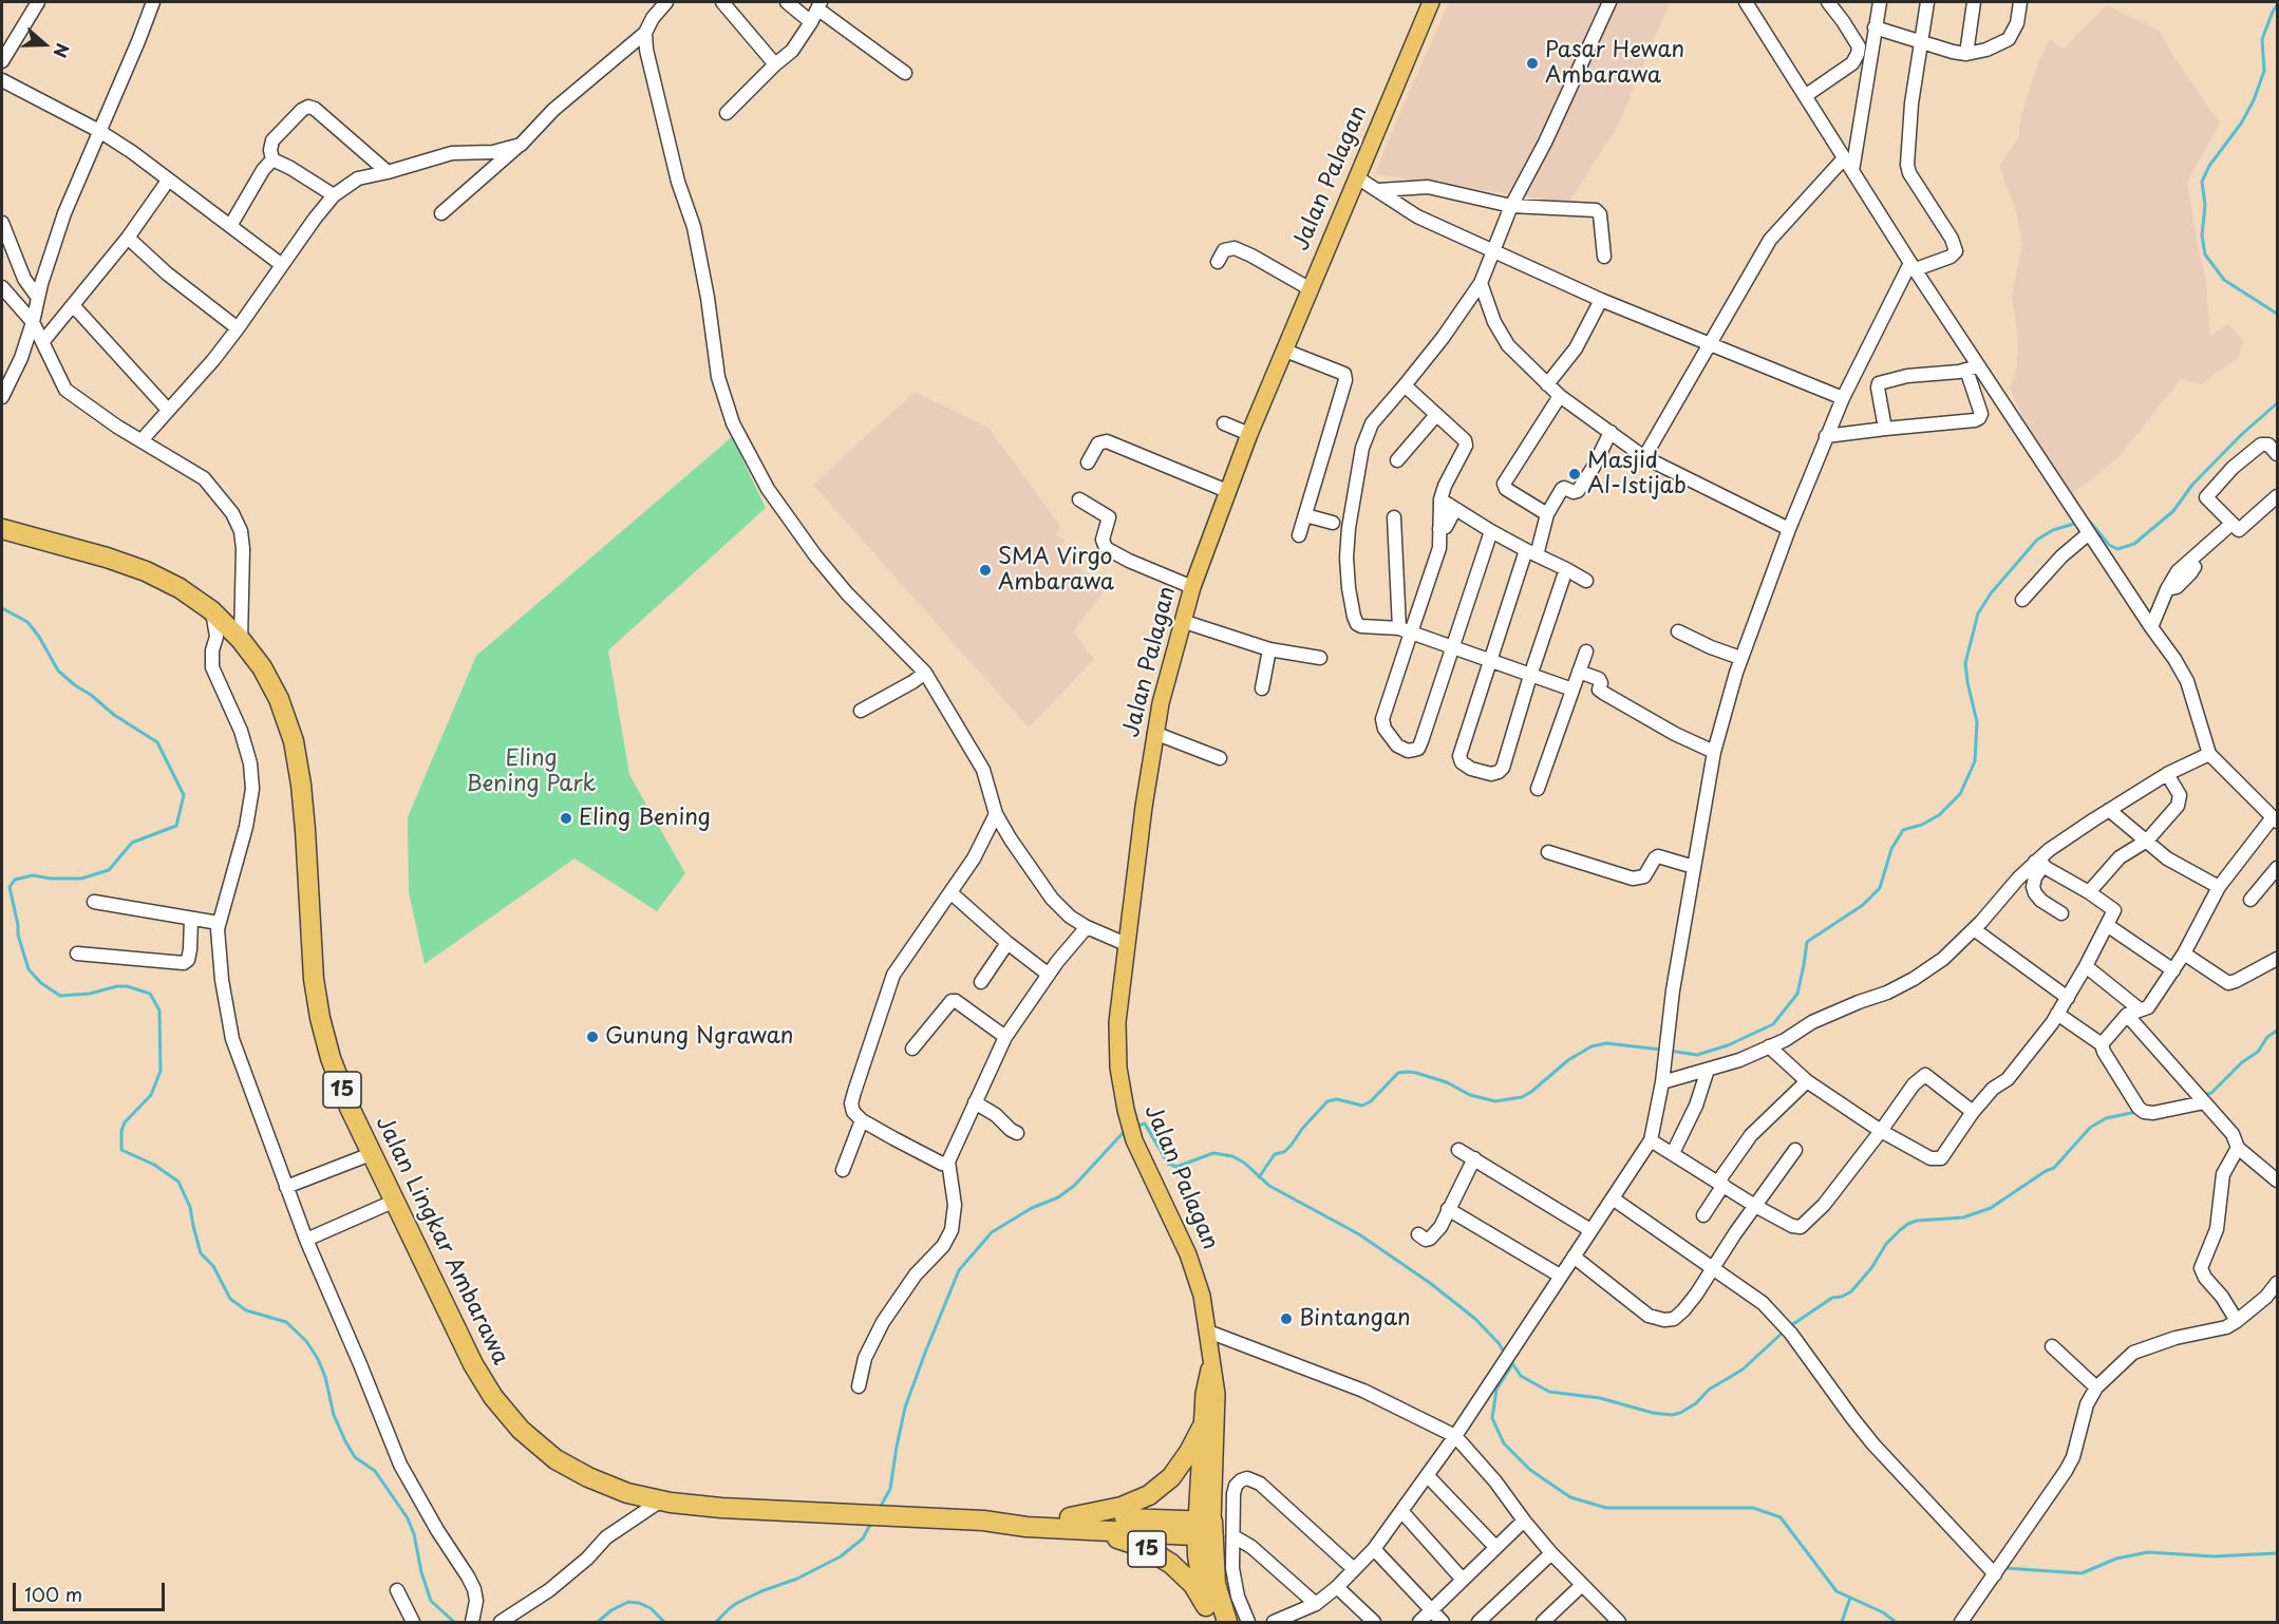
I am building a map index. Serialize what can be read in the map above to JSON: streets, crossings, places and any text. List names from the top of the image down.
{
  "streets": {
    "highway": ["Jalan Palagan", "15", "Jalan Lingkar Ambarawa"]
  },
  "crossings": [
    ["Jalan Palagan", "15"],
    ["Jalan Palagan", "Jalan Lingkar Ambarawa"],
    ["15", "Jalan Lingkar Ambarawa"]
  ],
  "parks": ["Eling Bening Park"],
  "places": [
    "Pasar Hewan Ambarawa",
    "Masjid Al-Istijab",
    "SMA Virgo Ambarawa",
    "Eling Bening",
    "Gunung Ngrawan",
    "Bintangan"
  ],
  "scale_bar": "100 m",
  "north": "right"
}
